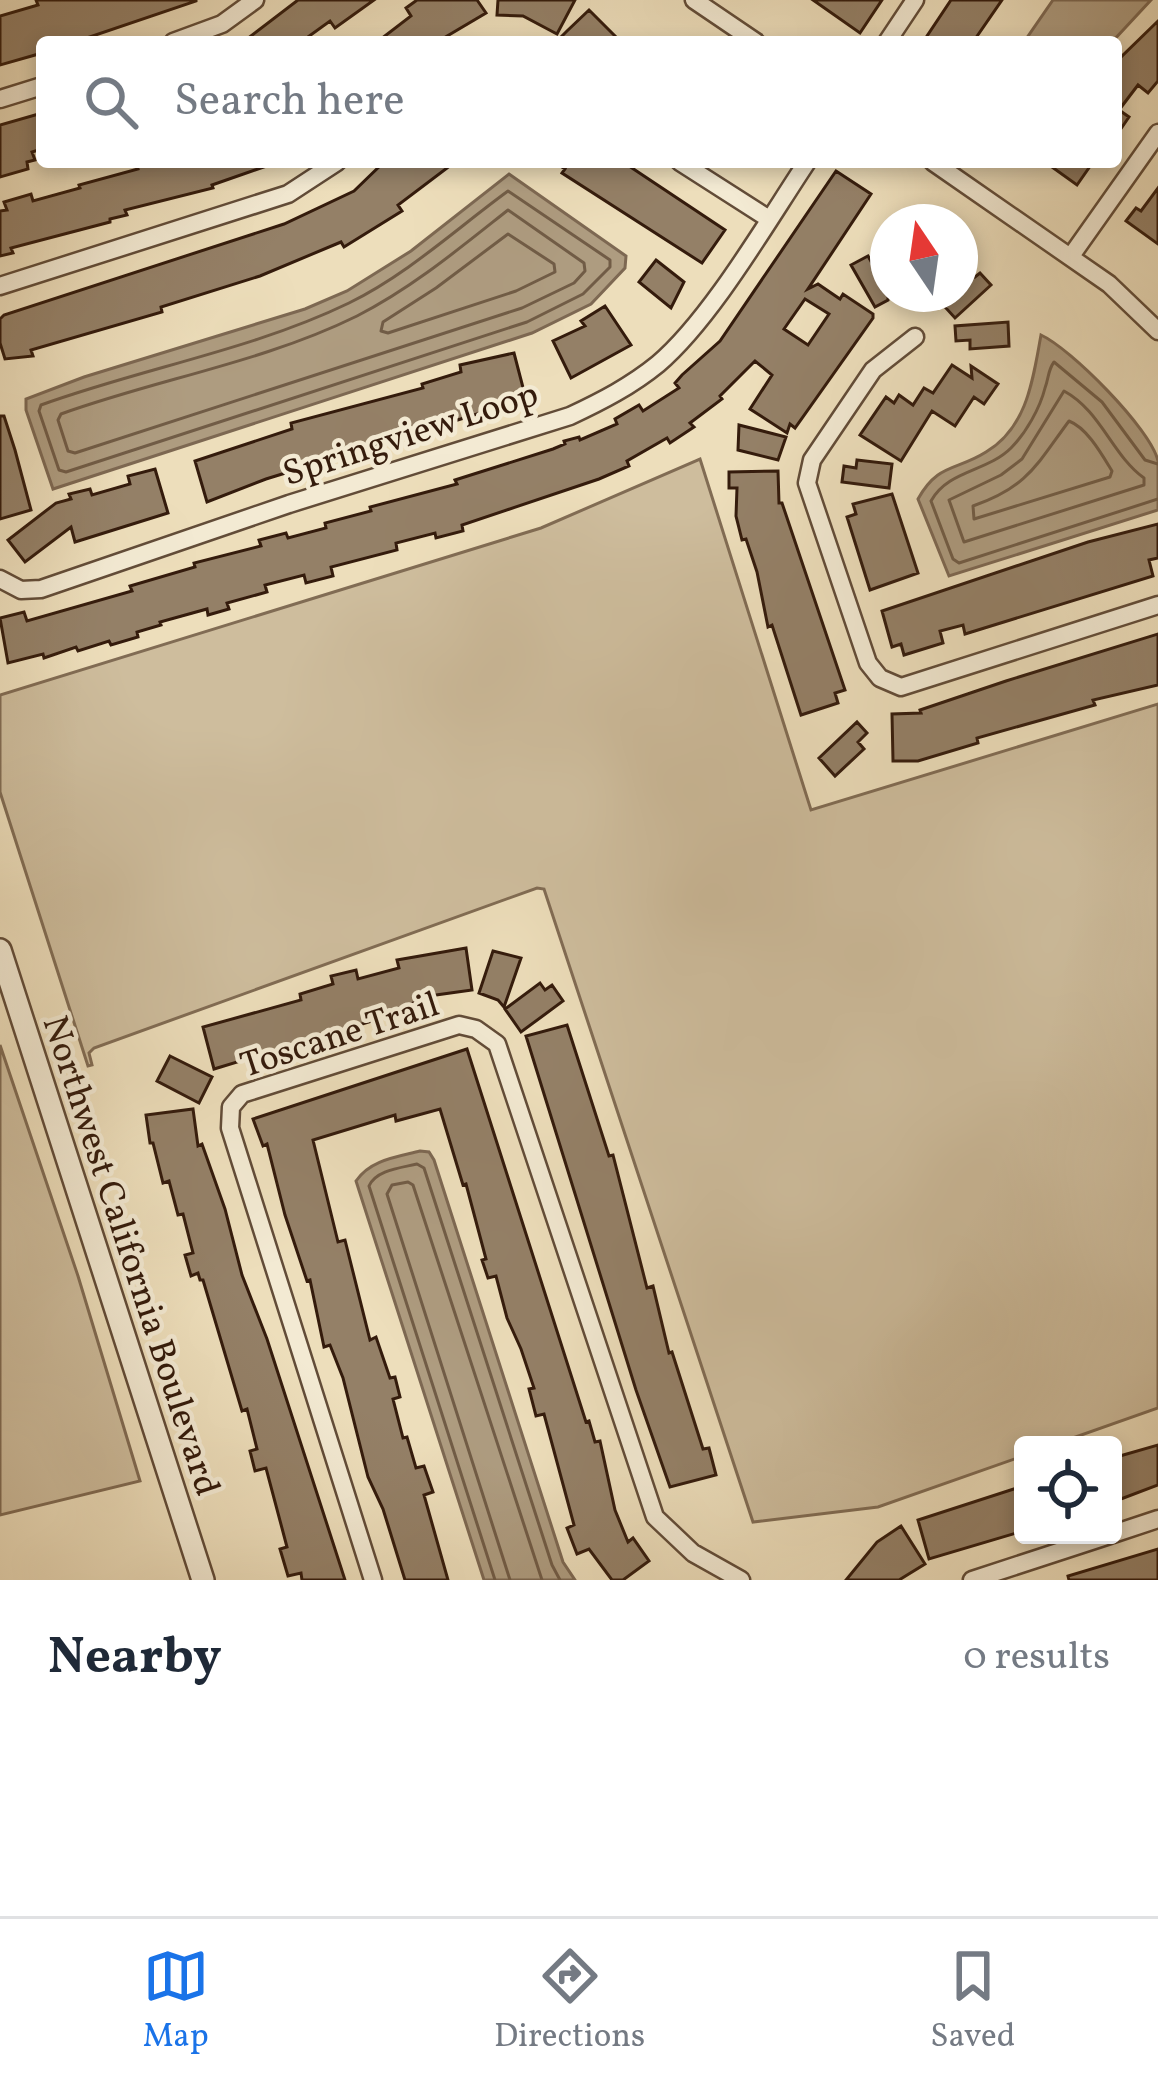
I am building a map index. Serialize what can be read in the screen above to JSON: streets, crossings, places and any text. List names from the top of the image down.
{
  "streets": {
    "street": ["Springview Loop", "Toscane Trail", "Northwest California Boulevard"]
  },
  "north": "top",
  "page": {
    "search": "Search here",
    "heading": ["Nearby", "0 results"],
    "nav": ["Map", "Directions", "Saved"]
  }
}
